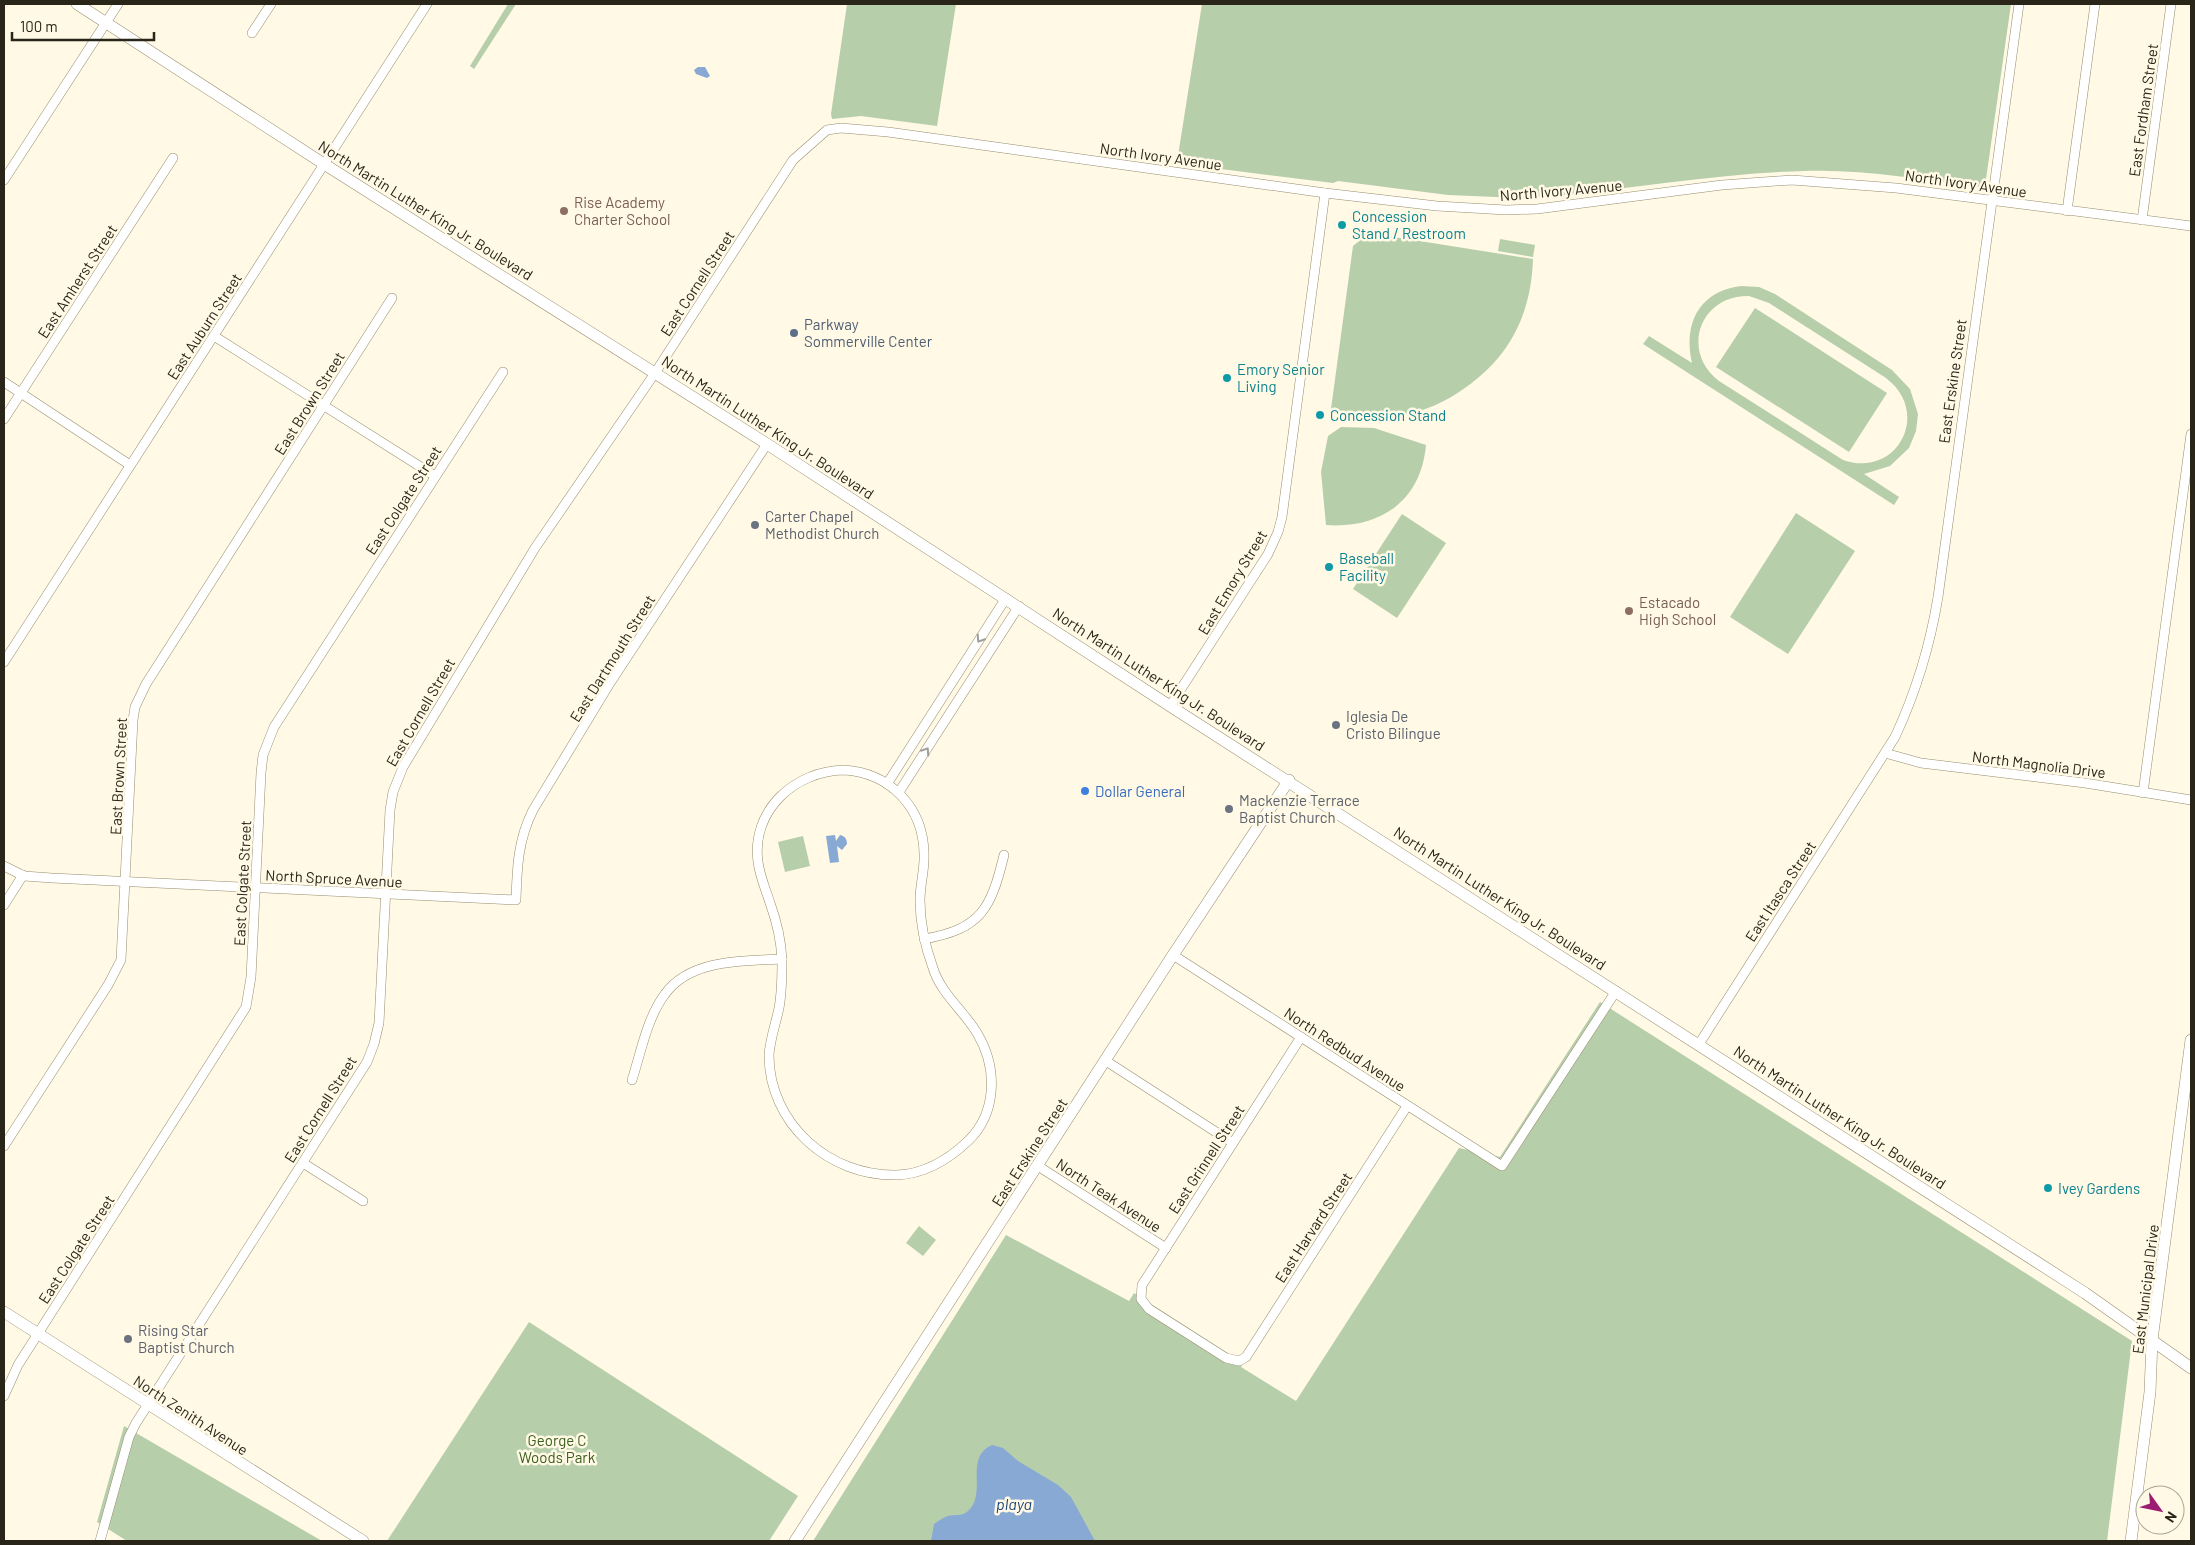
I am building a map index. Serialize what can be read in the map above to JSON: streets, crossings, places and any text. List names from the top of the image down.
{
  "streets": {
    "main road": [
      "North Martin Luther King Jr. Boulevard",
      "East Erskine Street",
      "East Municipal Drive",
      "North Zenith Avenue"
    ],
    "street": [
      "East Fordham Street",
      "North Ivory Avenue",
      "East Amherst Street",
      "East Cornell Street",
      "East Auburn Street",
      "East Brown Street",
      "East Colgate Street",
      "East Emory Street",
      "East Dartmouth Street",
      "North Magnolia Drive",
      "North Spruce Avenue",
      "East Itasca Street",
      "North Redbud Avenue",
      "East Grinnell Street",
      "North Teak Avenue",
      "East Harvard Street"
    ]
  },
  "crossings": [
    ["East Fordham Street", "North Ivory Avenue"],
    ["North Ivory Avenue", "East Cornell Street"],
    ["North Ivory Avenue", "East Erskine Street"],
    ["North Ivory Avenue", "East Emory Street"],
    ["North Martin Luther King Jr. Boulevard", "East Cornell Street"],
    ["North Martin Luther King Jr. Boulevard", "East Auburn Street"],
    ["North Martin Luther King Jr. Boulevard", "East Erskine Street"],
    ["North Martin Luther King Jr. Boulevard", "East Emory Street"],
    ["North Martin Luther King Jr. Boulevard", "East Dartmouth Street"],
    ["North Martin Luther King Jr. Boulevard", "East Itasca Street"],
    ["North Martin Luther King Jr. Boulevard", "North Redbud Avenue"],
    ["North Martin Luther King Jr. Boulevard", "East Municipal Drive"],
    ["East Cornell Street", "North Spruce Avenue"],
    ["East Cornell Street", "North Zenith Avenue"],
    ["East Erskine Street", "North Magnolia Drive"],
    ["East Erskine Street", "East Itasca Street"],
    ["East Erskine Street", "North Redbud Avenue"],
    ["East Erskine Street", "North Teak Avenue"],
    ["East Brown Street", "North Spruce Avenue"],
    ["East Colgate Street", "North Spruce Avenue"],
    ["East Colgate Street", "North Zenith Avenue"],
    ["East Dartmouth Street", "North Spruce Avenue"],
    ["North Magnolia Drive", "East Itasca Street"],
    ["North Redbud Avenue", "East Grinnell Street"],
    ["North Redbud Avenue", "East Harvard Street"],
    ["East Grinnell Street", "North Teak Avenue"],
    ["East Grinnell Street", "East Harvard Street"]
  ],
  "water": ["playa"],
  "parks": ["George C Woods Park"],
  "places": [
    "Rise Academy Charter School",
    "Concession Stand / Restroom",
    "Parkway Sommerville Center",
    "Emory Senior Living",
    "Concession Stand",
    "Carter Chapel Methodist Church",
    "Baseball Facility",
    "Estacado High School",
    "Iglesia De Cristo Bilingue",
    "Dollar General",
    "Mackenzie Terrace Baptist Church",
    "Ivey Gardens",
    "Rising Star Baptist Church"
  ],
  "scale_bar": "100 m",
  "north": "bottom right"
}
